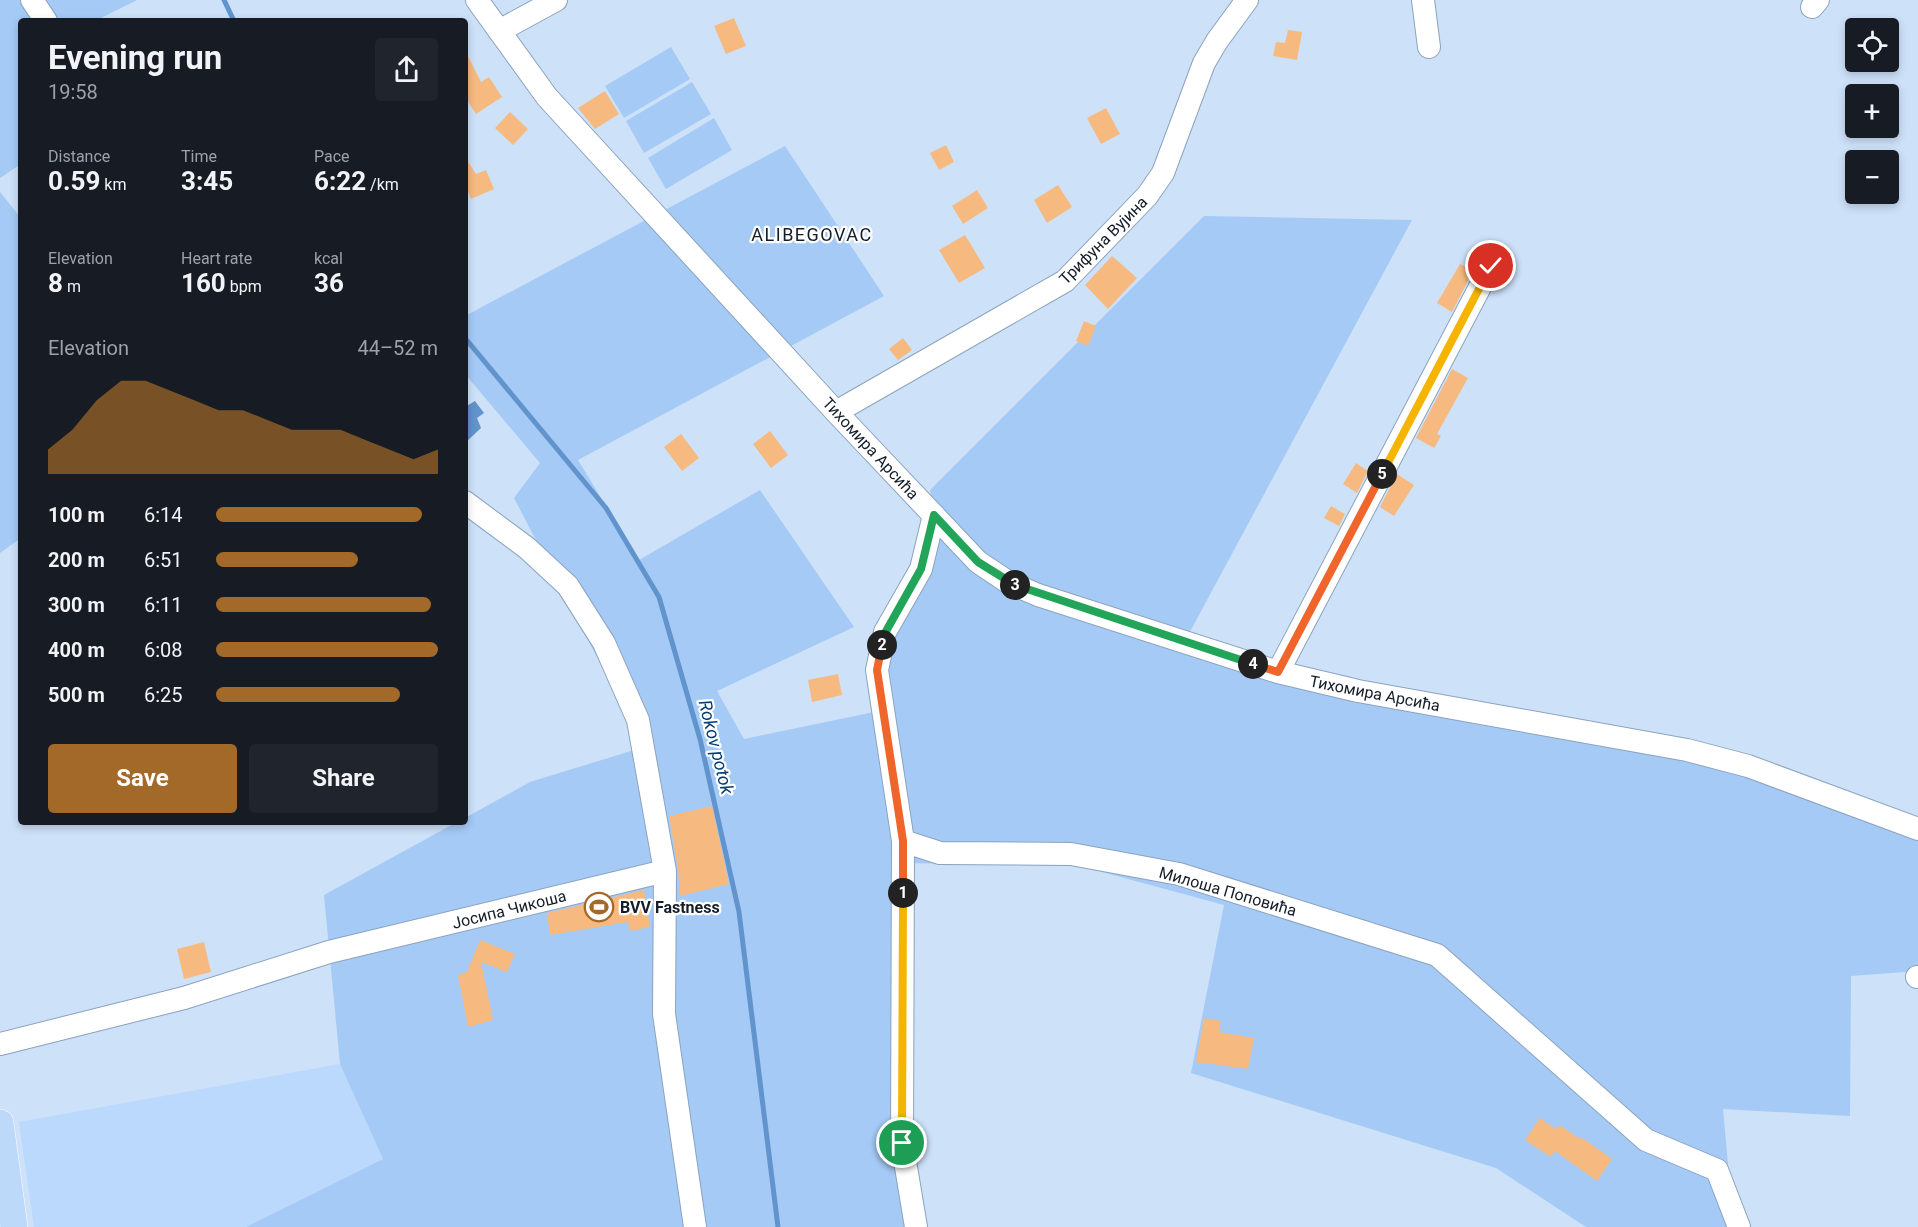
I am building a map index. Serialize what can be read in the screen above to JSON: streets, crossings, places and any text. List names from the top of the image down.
{
  "streets": {
    "street": [
      "Трифуна Вујина",
      "Тихомира Арсића",
      "Милоша Поповића",
      "Јосипа Чикоша"
    ]
  },
  "crossings": [
    ["Трифуна Вујина", "Тихомира Арсића"]
  ],
  "districts": ["ALIBEGOVAC"],
  "water": ["Rokov potok"],
  "places": {
    "sports": ["BVV Fastness"]
  },
  "page": {
    "map_buttons": ["+", "−"],
    "heading": ["Evening run", "19:58"],
    "stats": [
      ["Distance", "0.59 km"],
      ["Time", "3:45"],
      ["Pace", "6:22 /km"],
      ["Elevation", "8 m"],
      ["Heart rate", "160 bpm"],
      ["kcal", "36"]
    ],
    "chart": ["Elevation", "44–52 m"],
    "pins": [
      "5",
      "3",
      "2",
      "4",
      "1"
    ],
    "list": [
      {
        "name": "100 m",
        "note": "6:14"
      },
      {
        "name": "200 m",
        "note": "6:51"
      },
      {
        "name": "300 m",
        "note": "6:11"
      },
      {
        "name": "400 m",
        "note": "6:08"
      },
      {
        "name": "500 m",
        "note": "6:25"
      }
    ],
    "buttons": ["Save", "Share"]
  }
}
